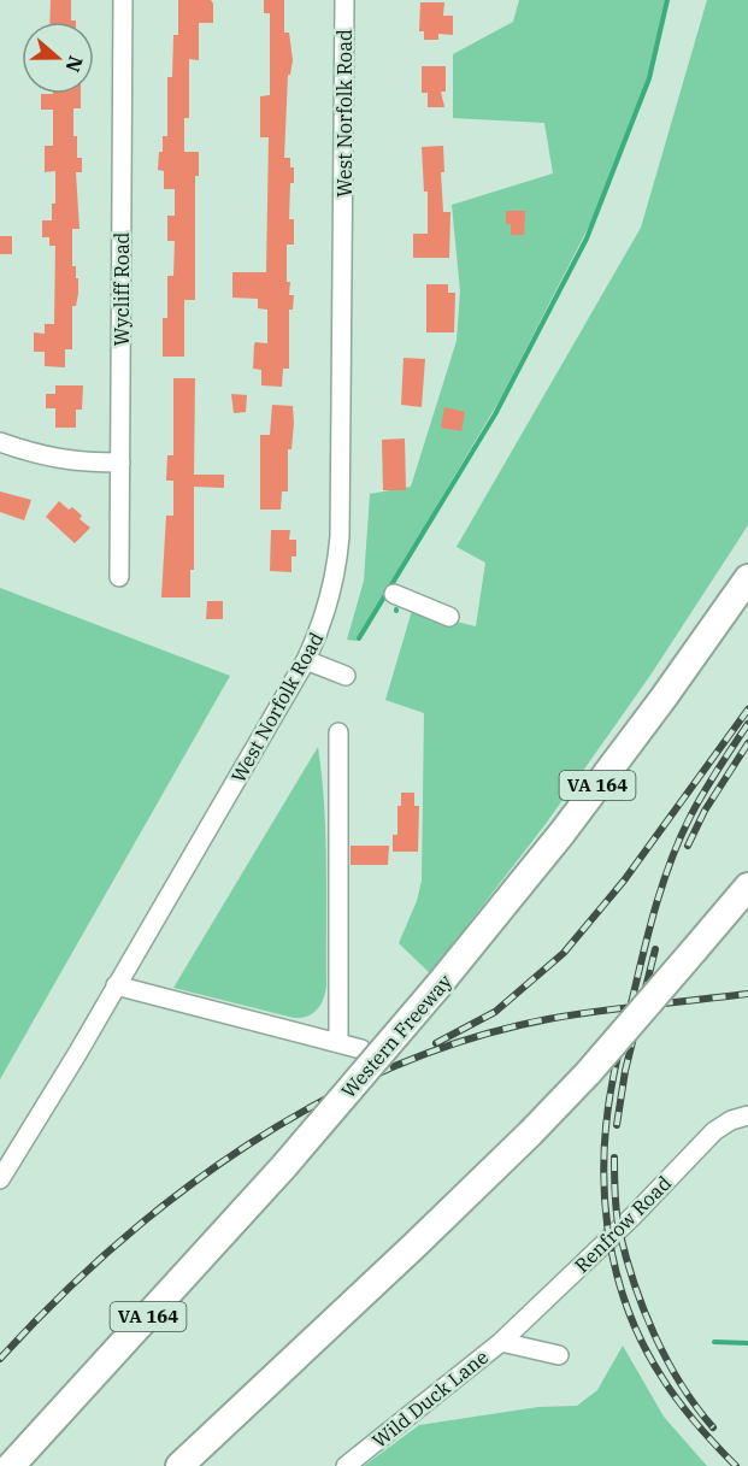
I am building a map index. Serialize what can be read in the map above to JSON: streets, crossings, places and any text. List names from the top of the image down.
{
  "streets": {
    "highway": ["VA 164", "Western Freeway"],
    "street": [
      "West Norfolk Road",
      "Wycliff Road",
      "Renfrow Road",
      "Wild Duck Lane"
    ]
  },
  "crossings": [
    ["Renfrow Road", "Wild Duck Lane"]
  ],
  "north": "right"
}
